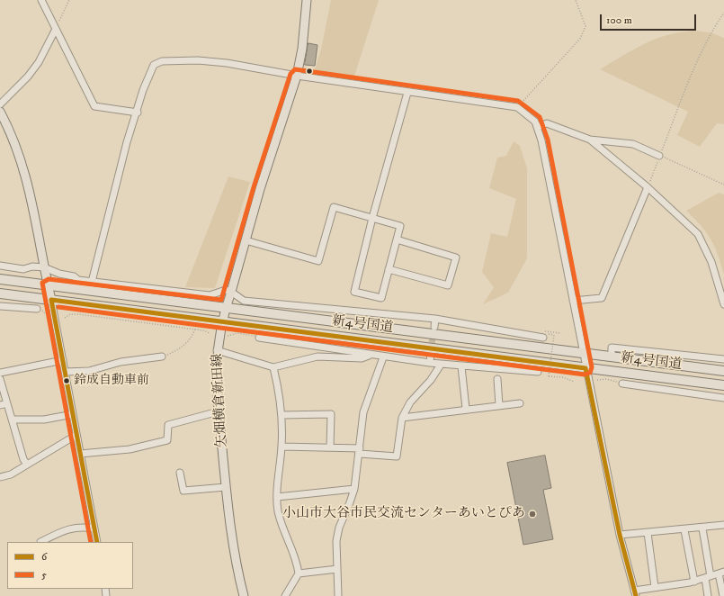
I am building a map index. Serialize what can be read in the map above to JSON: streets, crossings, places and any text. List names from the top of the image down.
{
  "streets": {
    "highway": ["新4号国道"],
    "main road": ["矢畑横倉新田線"]
  },
  "crossings": [
    ["新4号国道", "矢畑横倉新田線"]
  ],
  "places": ["鈴成自動車前", "小山市大谷市民交流センターあいとぴあ"],
  "lines": ["transit line 5", "transit line 6"],
  "legend": ["6", "5"],
  "scale_bar": "100 m"
}
